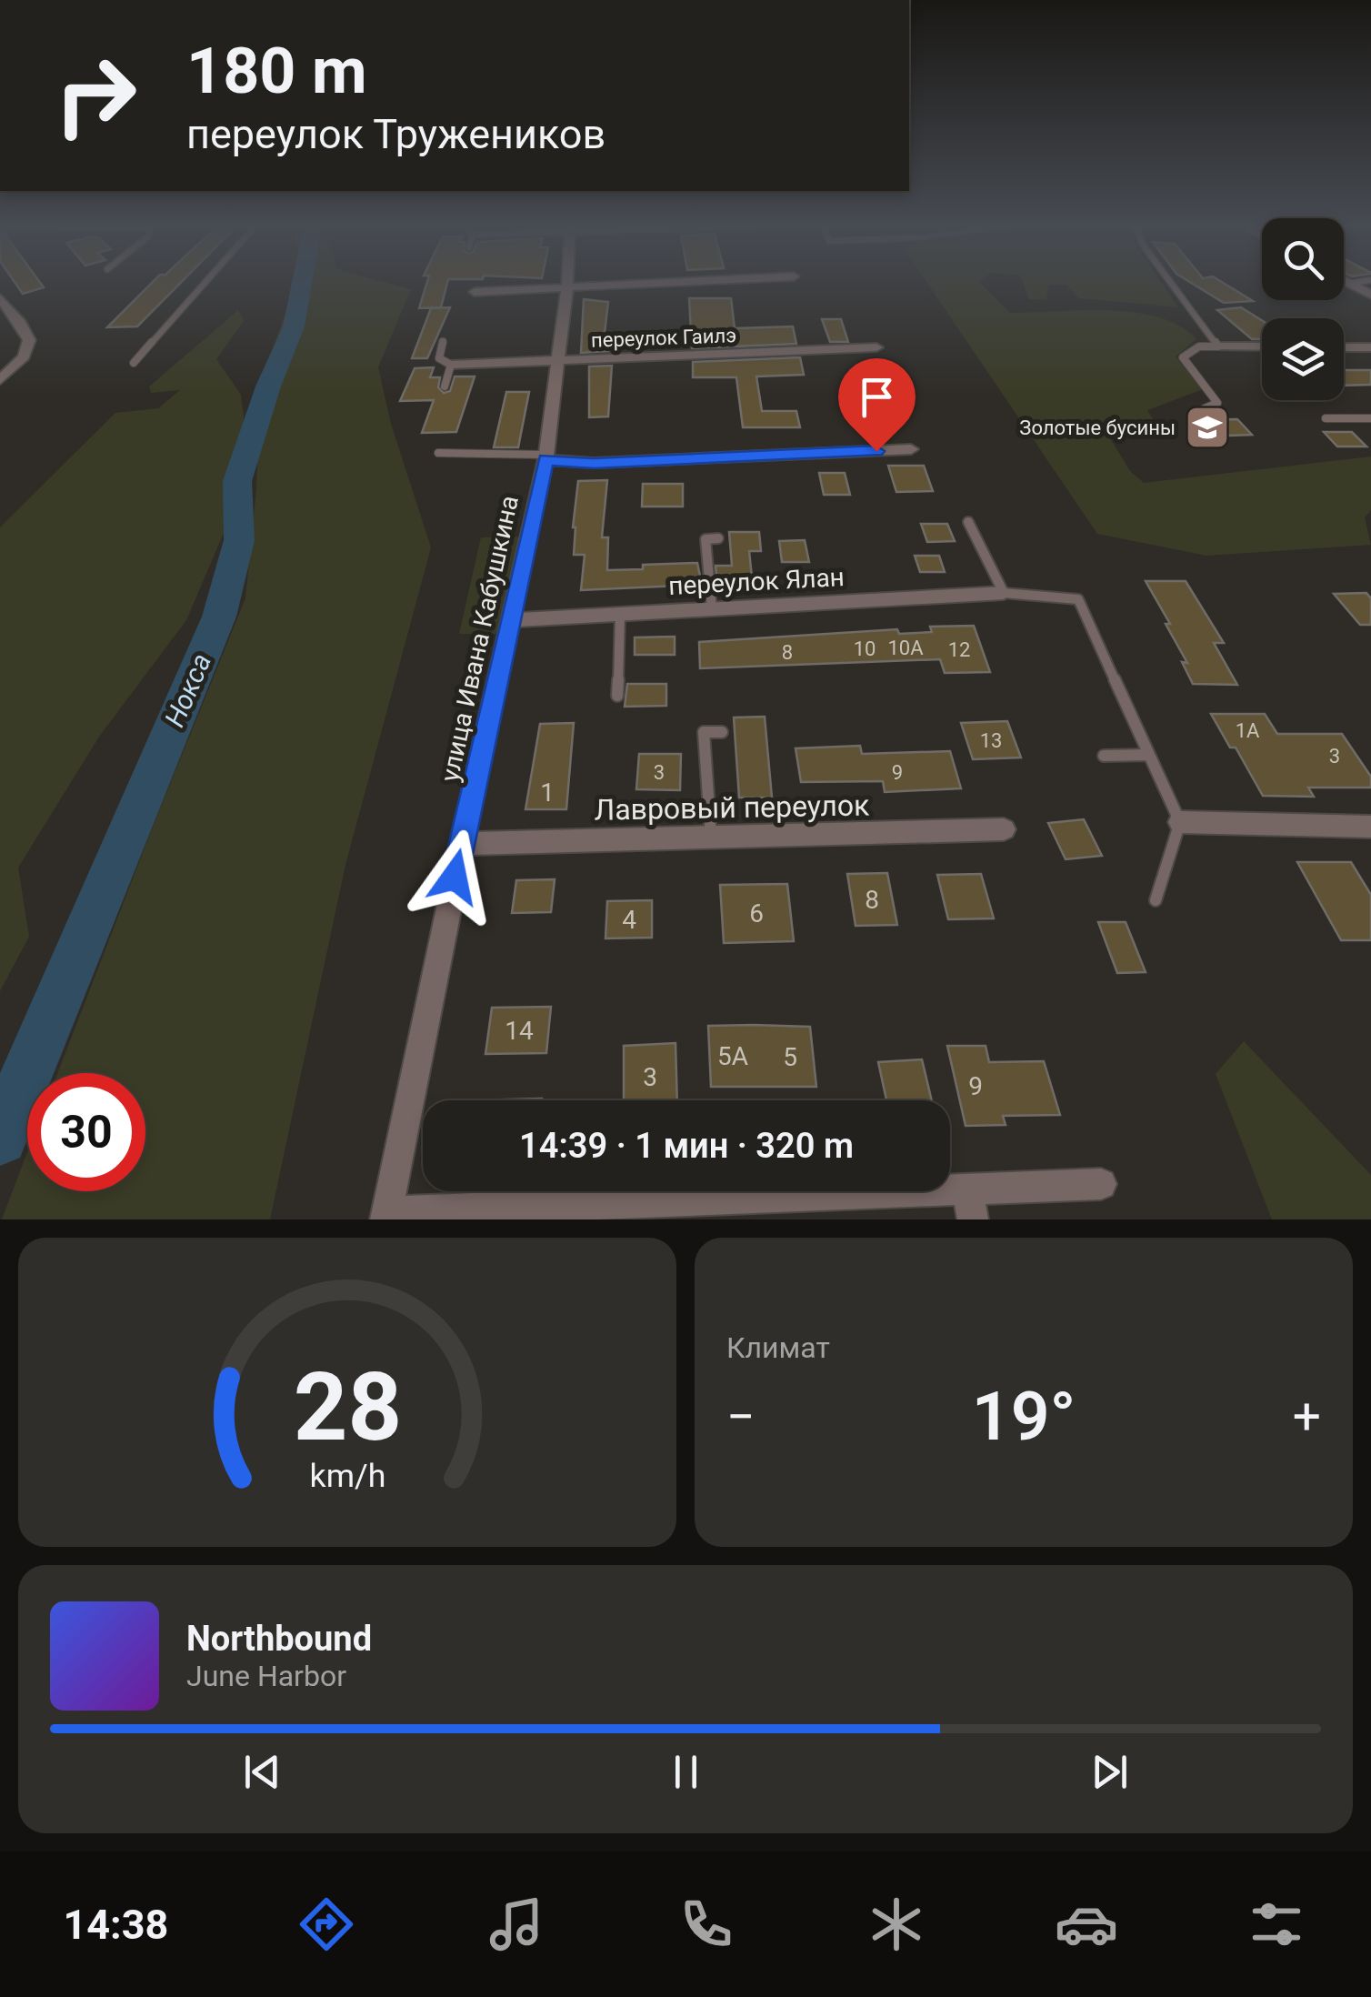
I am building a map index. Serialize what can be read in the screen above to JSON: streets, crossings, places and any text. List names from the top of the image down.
{
  "streets": {
    "street": [
      "переулок Гаилэ",
      "переулок Ялан",
      "улица Ивана Кабушкина",
      "Лавровый переулок"
    ]
  },
  "crossings": [
    ["переулок Гаилэ", "улица Ивана Кабушкина"],
    ["переулок Ялан", "улица Ивана Кабушкина"],
    ["улица Ивана Кабушкина", "Лавровый переулок"]
  ],
  "water": ["Нокса"],
  "places": {
    "school or university": ["Золотые бусины"]
  },
  "house_numbers": [
    "10А",
    "10",
    "12",
    "8",
    "1А",
    "13",
    "3",
    "3",
    "9",
    "1",
    "8",
    "6",
    "4",
    "14",
    "5А",
    "5",
    "3",
    "9"
  ],
  "page": {
    "turn": ["180 m", "переулок Тружеников"],
    "limit": "30",
    "trip": "14:39 · 1 мин · 320 m",
    "tile": "Климат",
    "heat": ["−", "19°", "+"],
    "song": ["Northbound", "June Harbor"],
    "tabs": "14:38",
    "gauge": ["28", "km/h"]
  }
}
